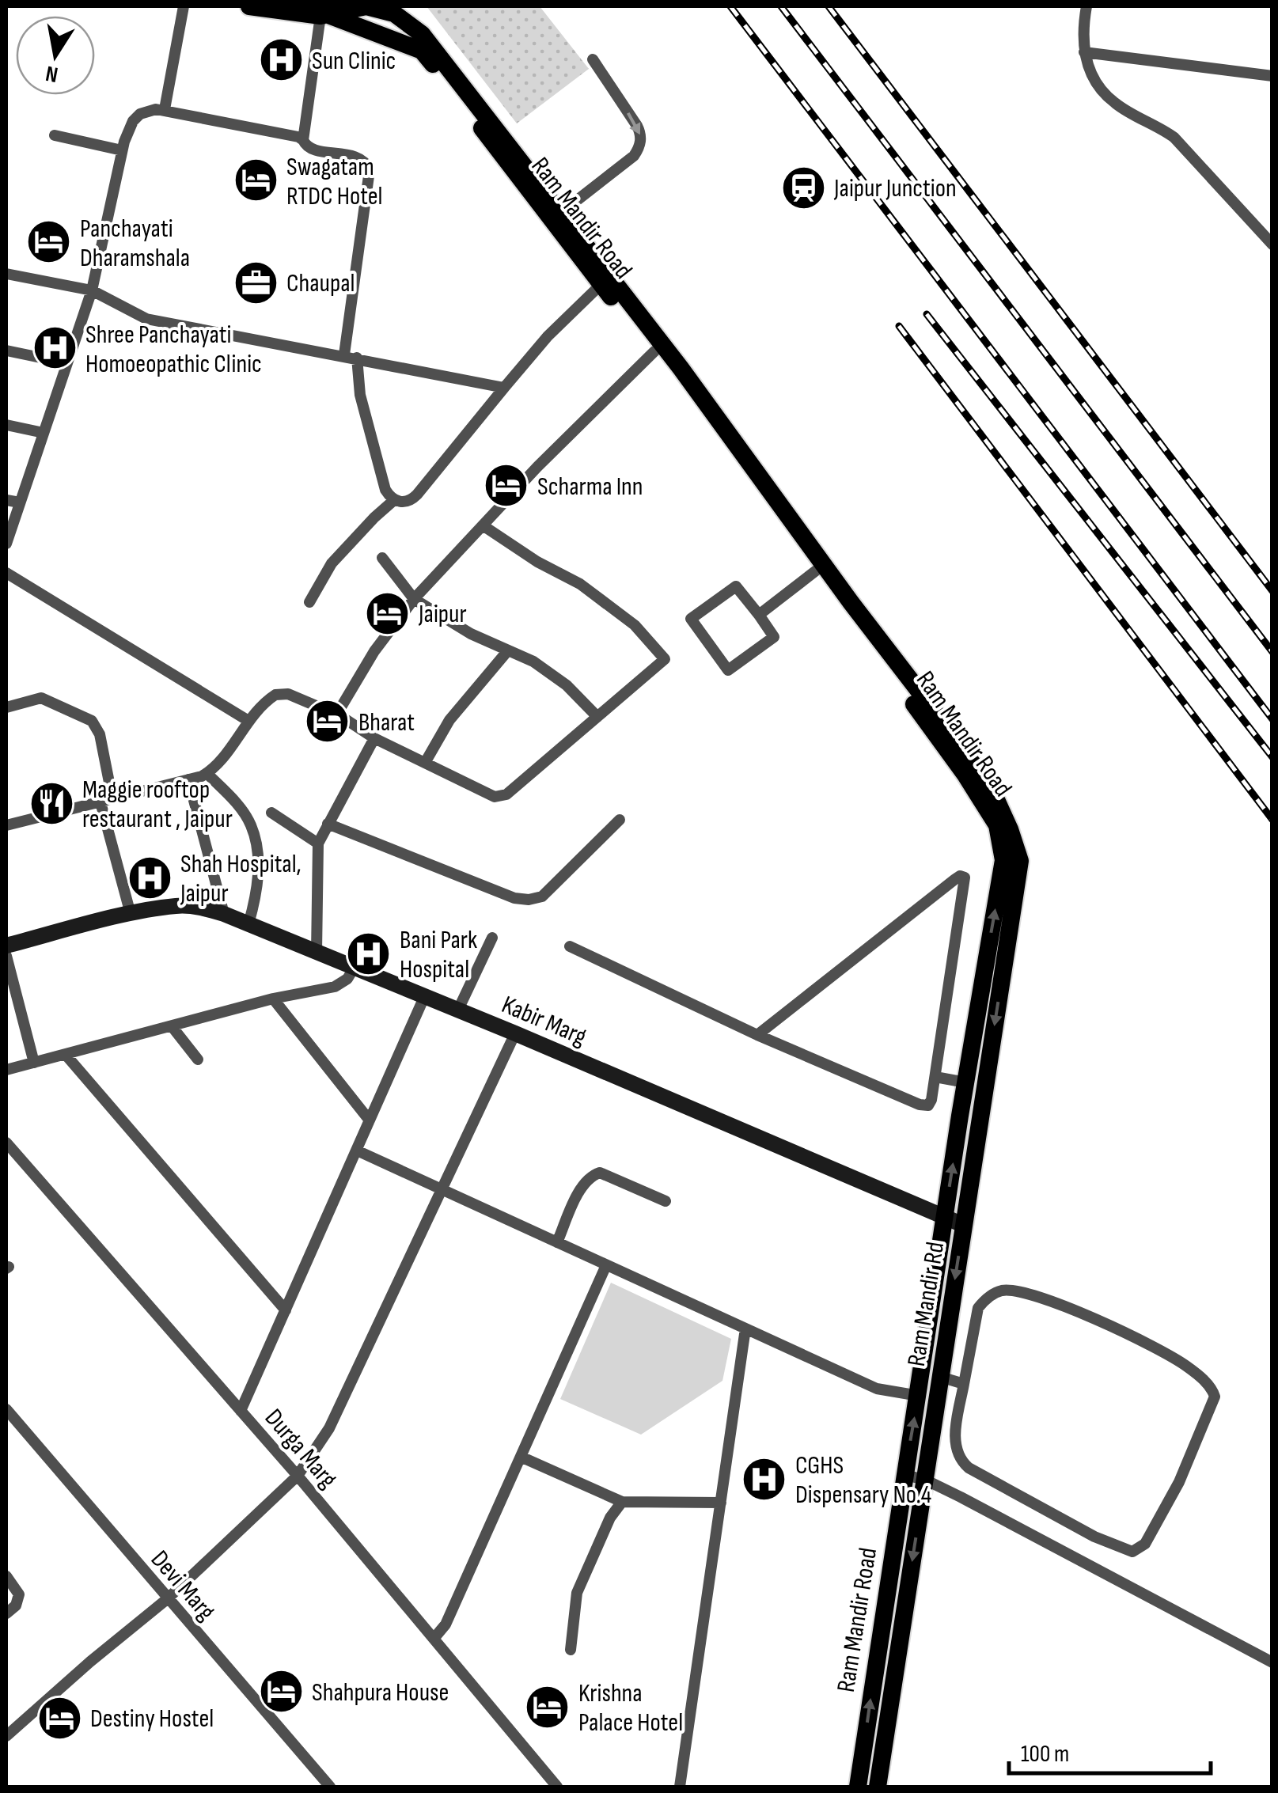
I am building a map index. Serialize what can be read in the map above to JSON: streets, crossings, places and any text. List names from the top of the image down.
{
  "streets": {
    "main road": ["Ram Mandir Road", "Ram Mandir Rd"],
    "street": ["Kabir Marg", "Durga Marg", "Devi Marg"]
  },
  "crossings": [
    ["Ram Mandir Road", "Kabir Marg"],
    ["Ram Mandir Road", "Ram Mandir Rd"],
    ["Kabir Marg", "Ram Mandir Rd"]
  ],
  "one_way": ["Ram Mandir Rd"],
  "places": {
    "hospital": [
      "Sun Clinic",
      "Shree Panchayati Homoeopathic Clinic",
      "Shah Hospital, Jaipur",
      "Bani Park Hospital",
      "CGHS Dispensary No.4"
    ],
    "hotel": [
      "Swagatam RTDC Hotel",
      "Panchayati Dharamshala",
      "Scharma Inn",
      "Jaipur",
      "Bharat",
      "Shahpura House",
      "Krishna Palace Hotel",
      "Destiny Hostel"
    ],
    "station": ["Jaipur Junction"],
    "office": ["Chaupal"],
    "restaurant": ["Maggie rooftop restaurant , Jaipur"]
  },
  "scale_bar": "100 m",
  "north": "bottom"
}
